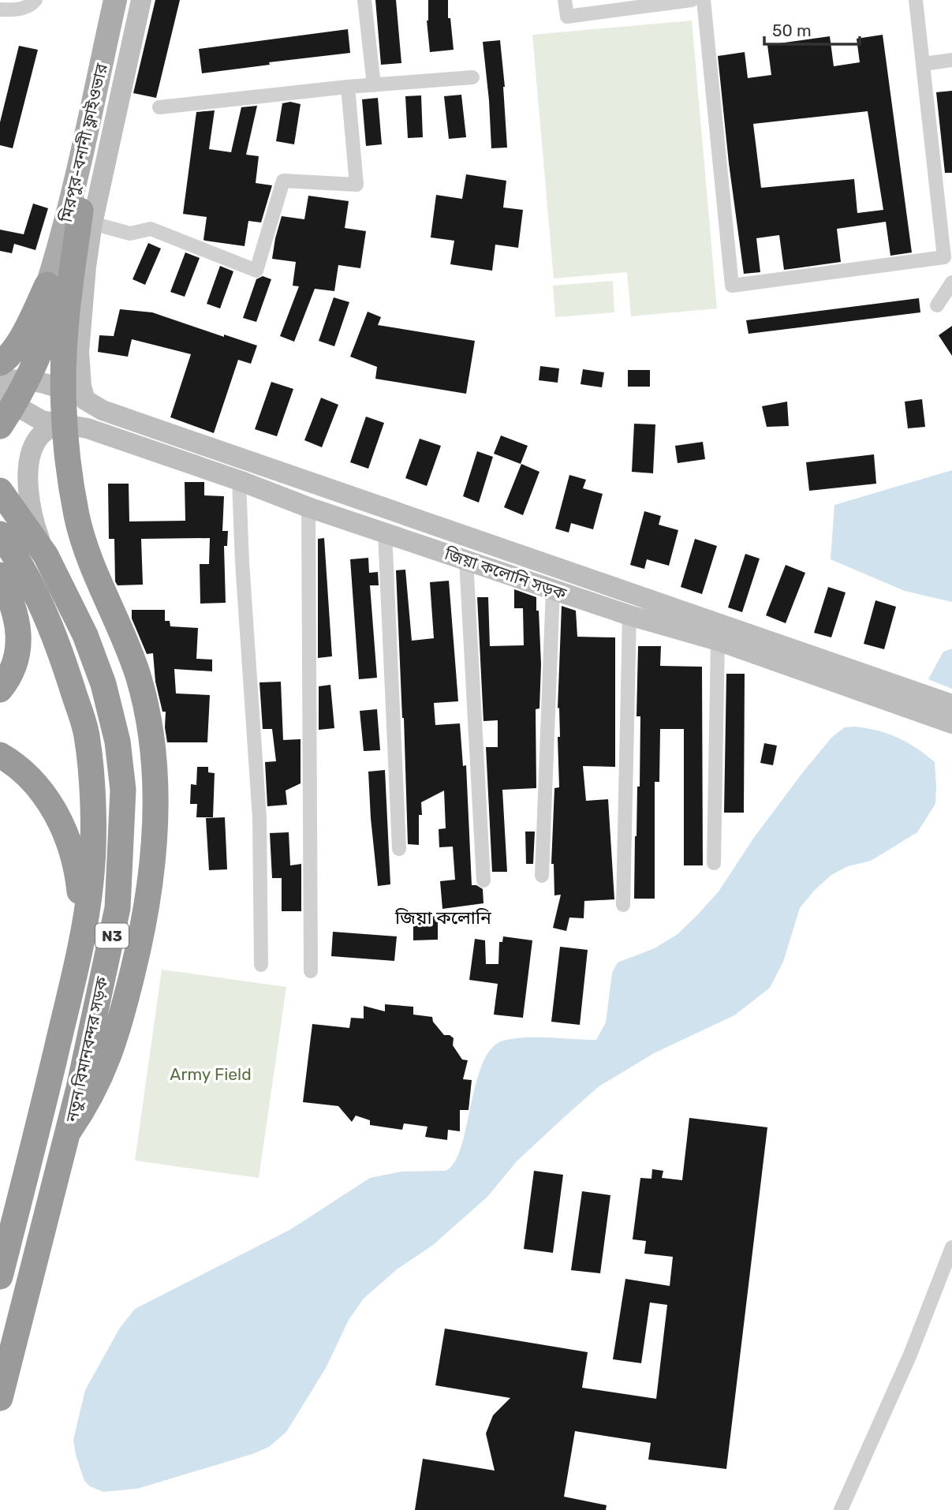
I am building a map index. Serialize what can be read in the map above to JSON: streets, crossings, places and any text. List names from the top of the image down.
{
  "streets": {
    "highway": ["N3", "নতুন বিমানবন্দর সড়ক"],
    "main road": ["মিরপুর-বনানী ফ্লাইওভার", "জিয়া কলোনি সড়ক"]
  },
  "districts": ["জিয়া কলোনি"],
  "parks": ["Army Field"],
  "scale_bar": "50 m"
}
